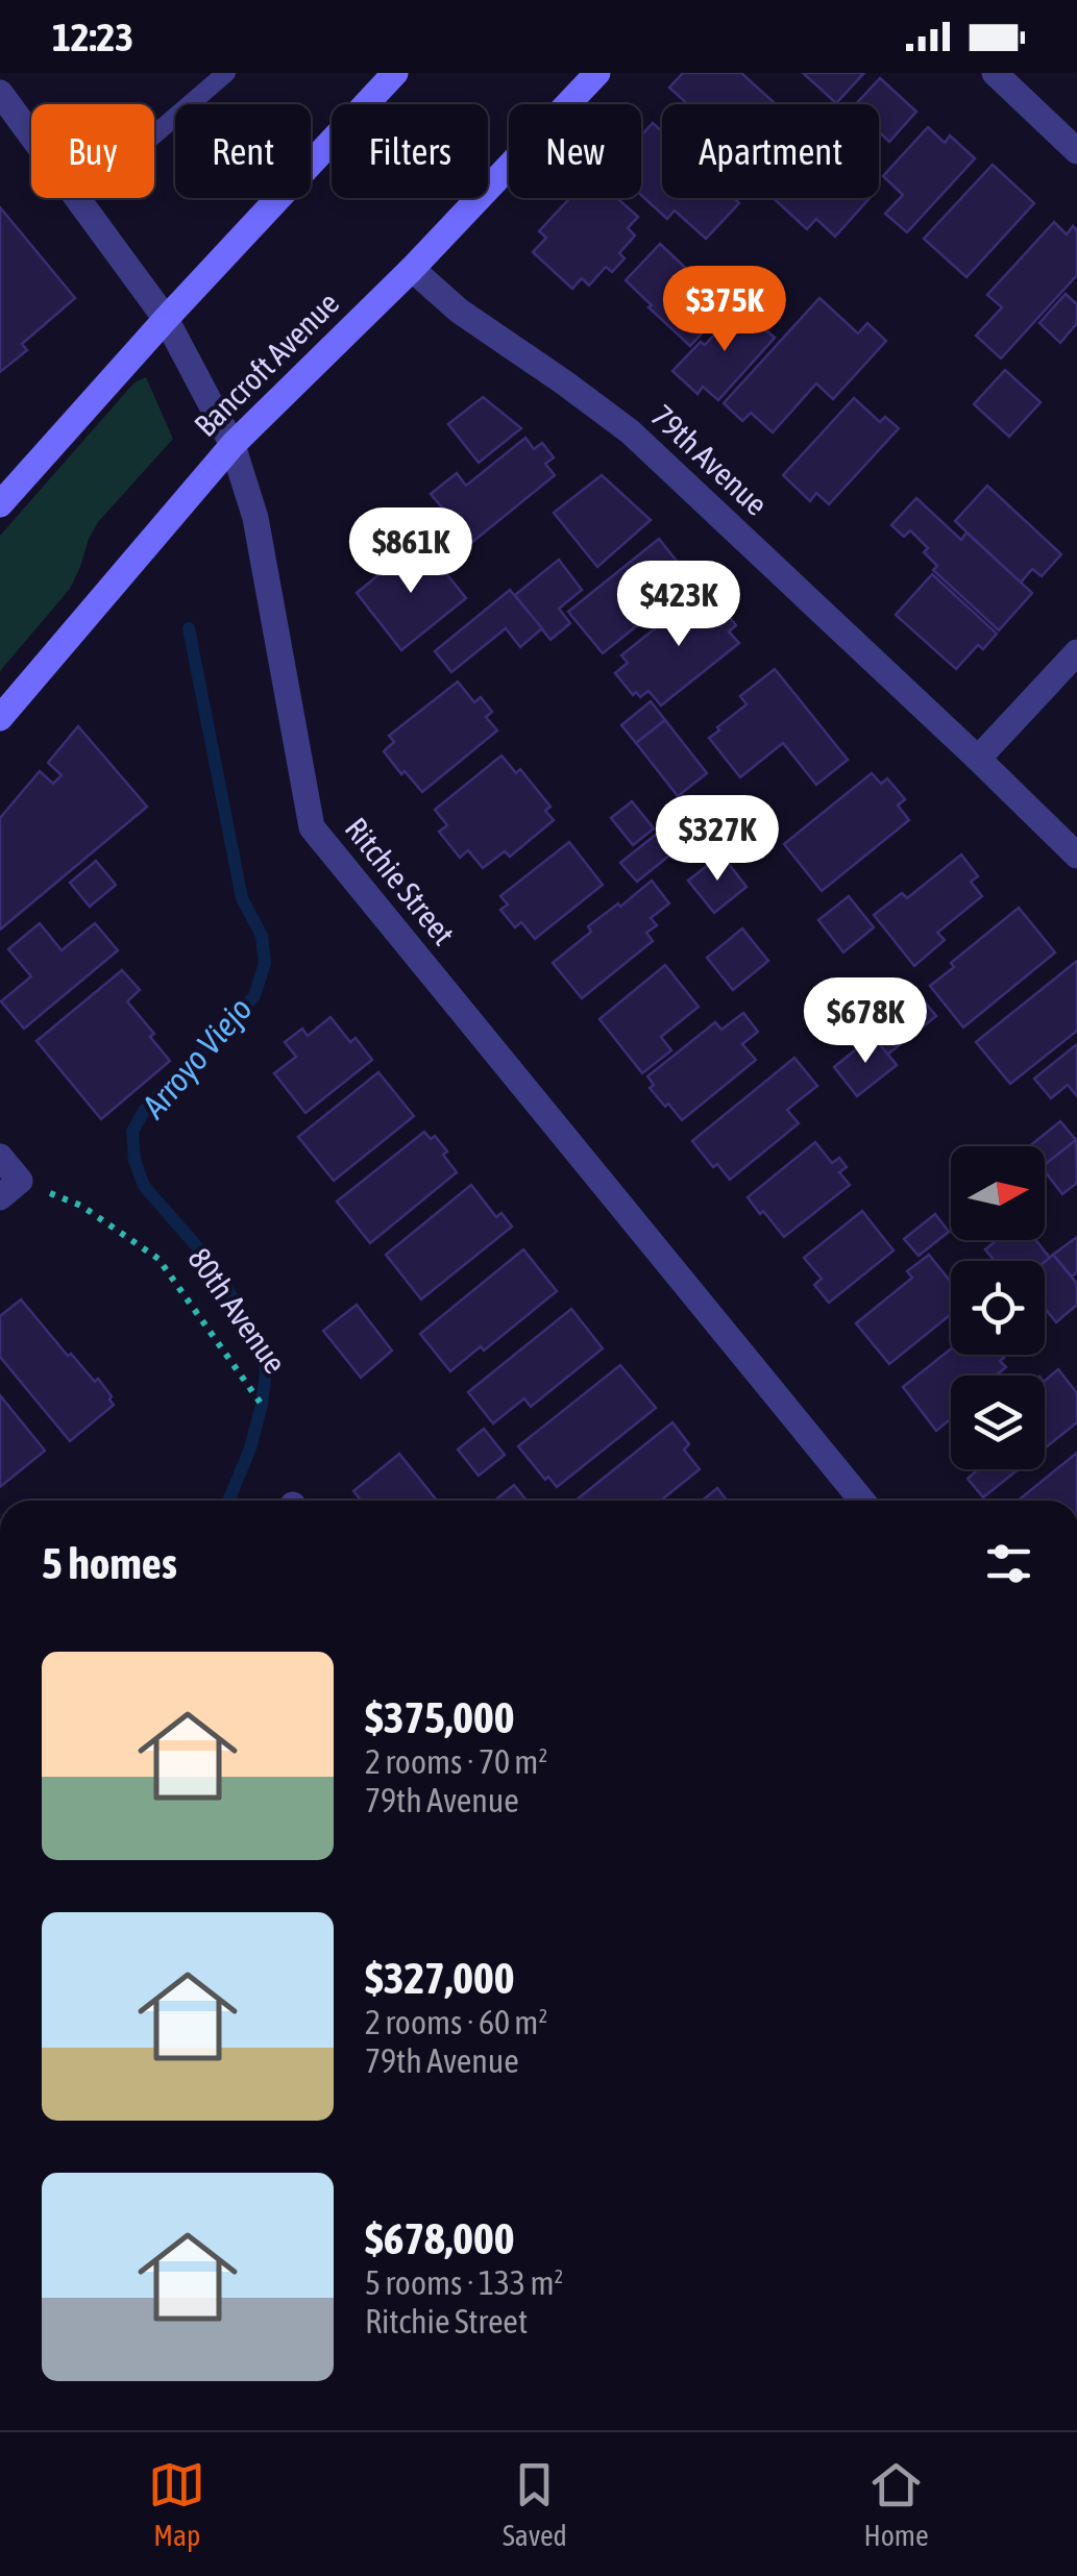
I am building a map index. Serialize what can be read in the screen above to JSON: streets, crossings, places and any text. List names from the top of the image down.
{
  "streets": {
    "main road": ["Bancroft Avenue"],
    "street": ["79th Avenue", "Ritchie Street"],
    "path": ["80th Avenue"]
  },
  "crossings": [
    ["Bancroft Avenue", "79th Avenue"],
    ["Bancroft Avenue", "Ritchie Street"]
  ],
  "water": ["Arroyo Viejo"],
  "north": "right",
  "page": {
    "status": "12:23",
    "chip": [
      "Buy",
      "Rent",
      "Filters",
      "New",
      "Apartment"
    ],
    "price": [
      "$375K",
      "$861K",
      "$423K",
      "$327K",
      "$678K"
    ],
    "heading": "5 homes",
    "list": [
      {
        "name": "$375,000",
        "note": "2 rooms · 70 m² · 79th Avenue"
      },
      {
        "name": "$327,000",
        "note": "2 rooms · 60 m² · 79th Avenue"
      },
      {
        "name": "$678,000",
        "note": "5 rooms · 133 m² · Ritchie Street"
      }
    ],
    "tabs": ["Map", "Saved", "Home"]
  }
}
